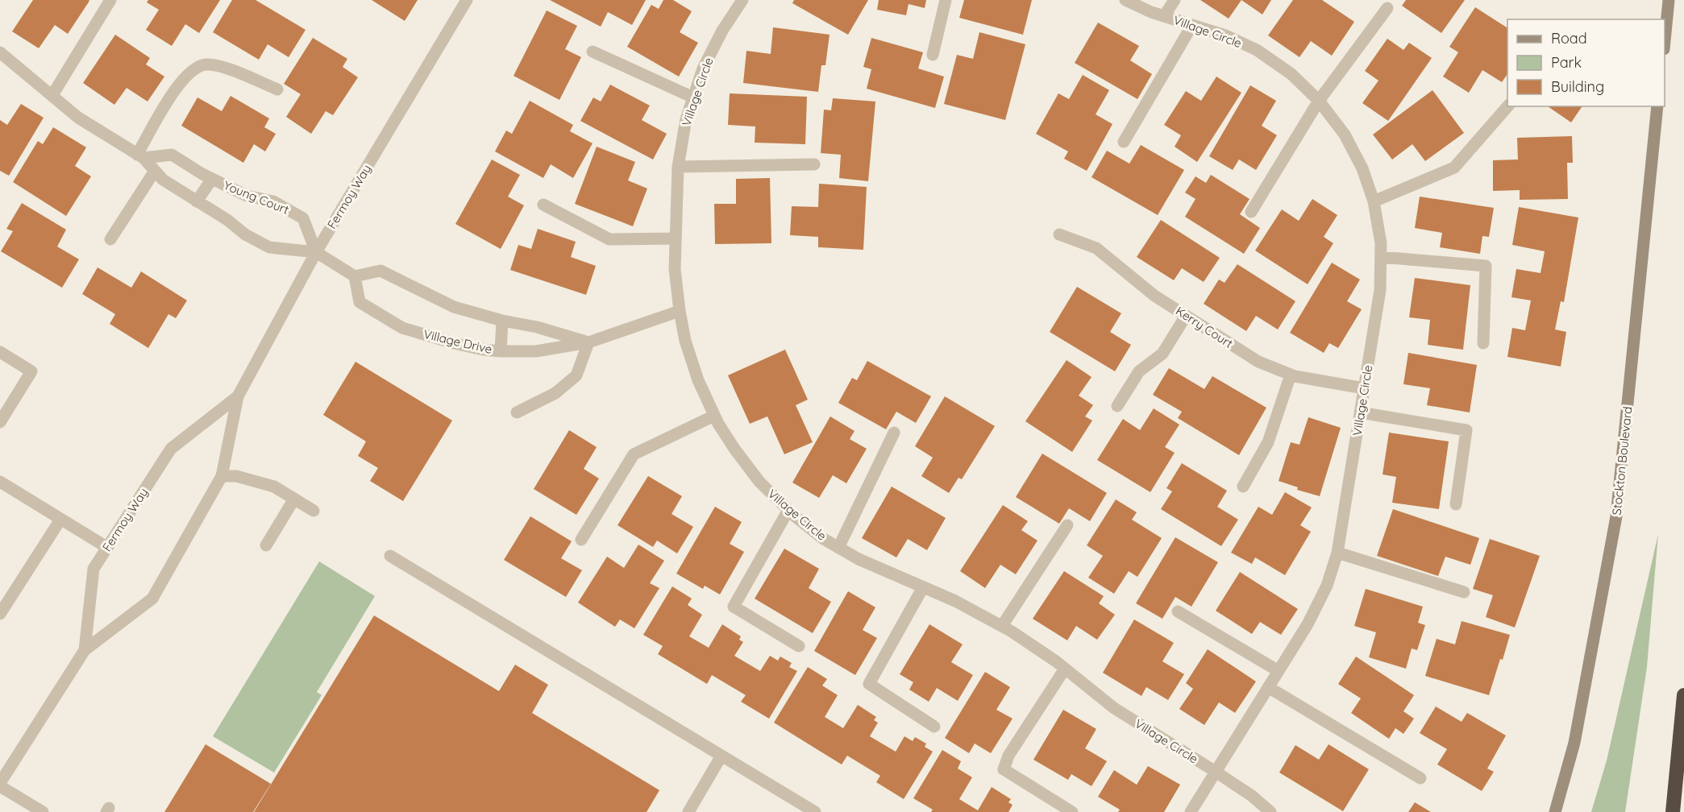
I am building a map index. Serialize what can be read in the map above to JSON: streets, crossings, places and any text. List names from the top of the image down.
{
  "streets": {
    "street": [
      "Village Circle",
      "Fermoy Way",
      "Young Court",
      "Kerry Court",
      "Village Drive",
      "Stockton Boulevard"
    ]
  },
  "crossings": [
    ["Village Circle", "Kerry Court"],
    ["Village Circle", "Village Drive"],
    ["Fermoy Way", "Young Court"]
  ],
  "legend": ["Road", "Park", "Building"]
}
